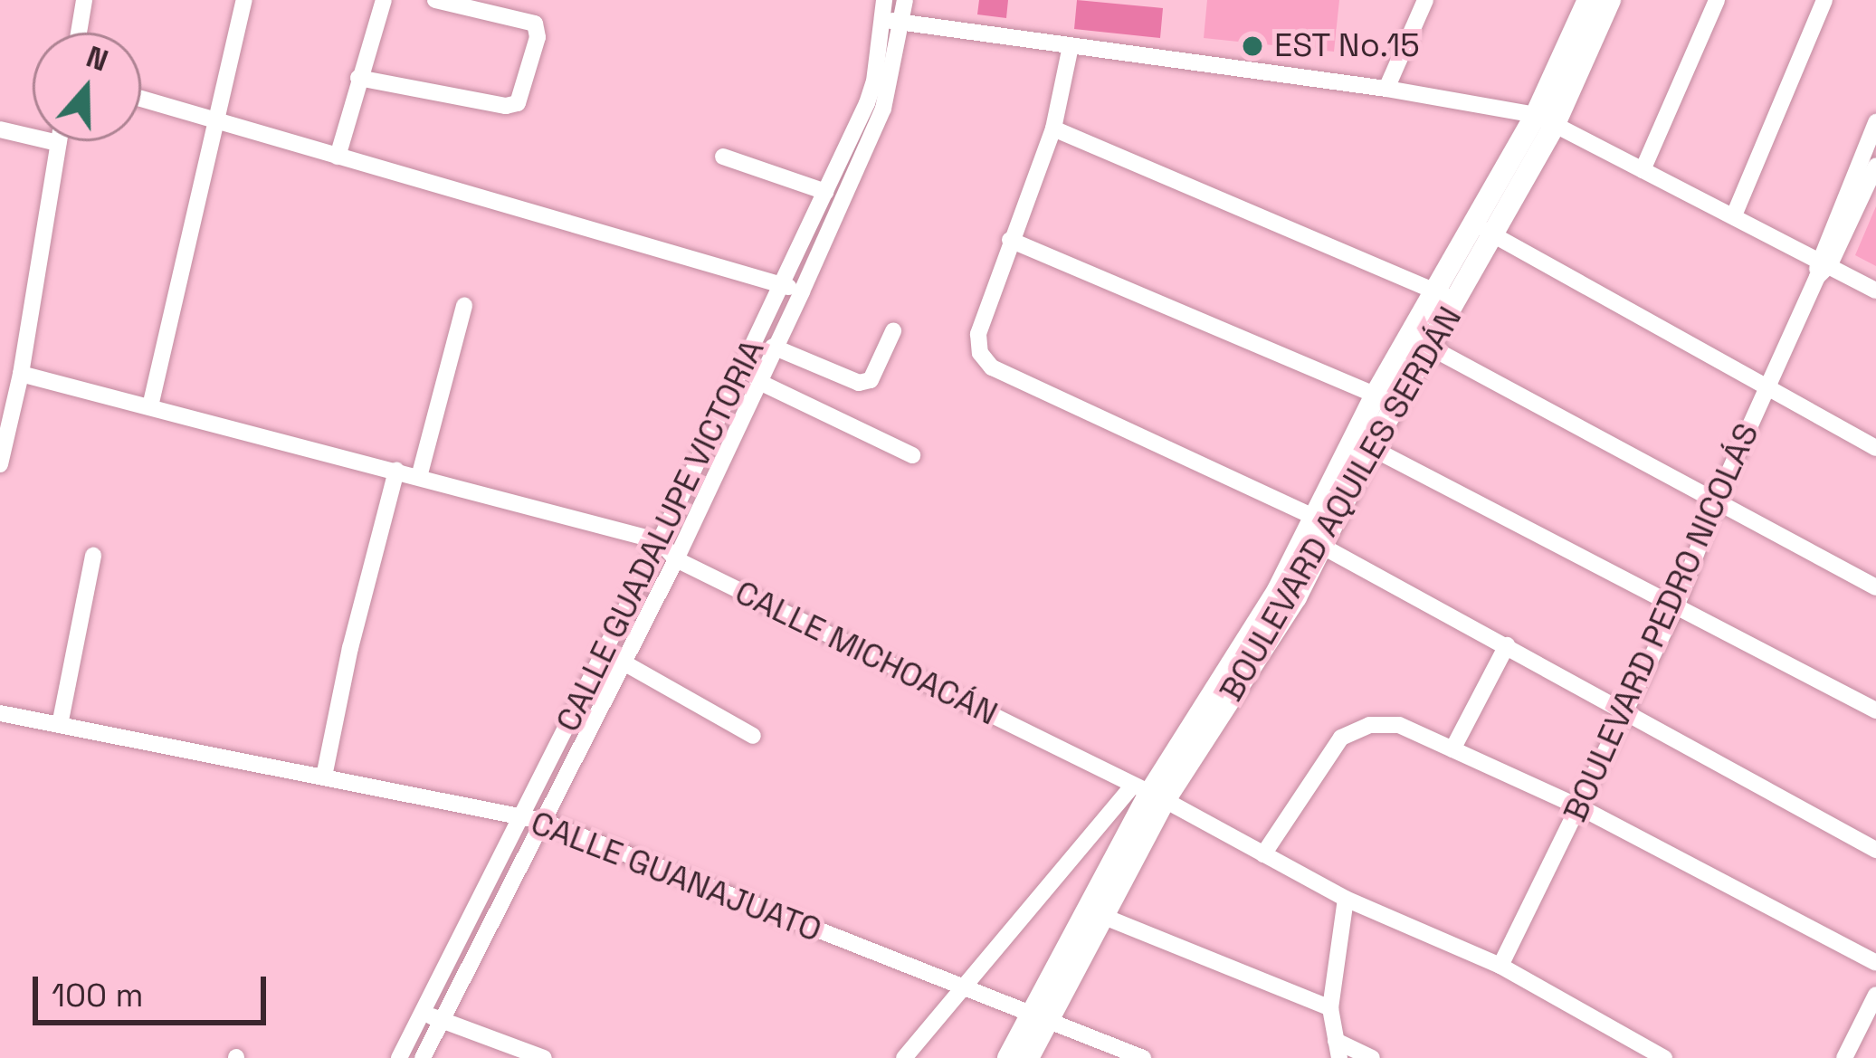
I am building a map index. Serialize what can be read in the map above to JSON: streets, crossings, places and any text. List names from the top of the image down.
{
  "streets": {
    "street": [
      "BOULEVARD AQUILES SERDÁN",
      "CALLE GUADALUPE VICTORIA",
      "BOULEVARD PEDRO NICOLÁS",
      "CALLE MICHOACÁN",
      "CALLE GUANAJUATO"
    ]
  },
  "crossings": [
    ["BOULEVARD AQUILES SERDÁN", "CALLE MICHOACÁN"],
    ["BOULEVARD AQUILES SERDÁN", "CALLE GUANAJUATO"],
    ["CALLE GUADALUPE VICTORIA", "CALLE MICHOACÁN"],
    ["CALLE GUADALUPE VICTORIA", "CALLE GUANAJUATO"],
    ["BOULEVARD PEDRO NICOLÁS", "CALLE MICHOACÁN"]
  ],
  "places": ["EST No.15"],
  "scale_bar": "100 m",
  "north": "top"
}
